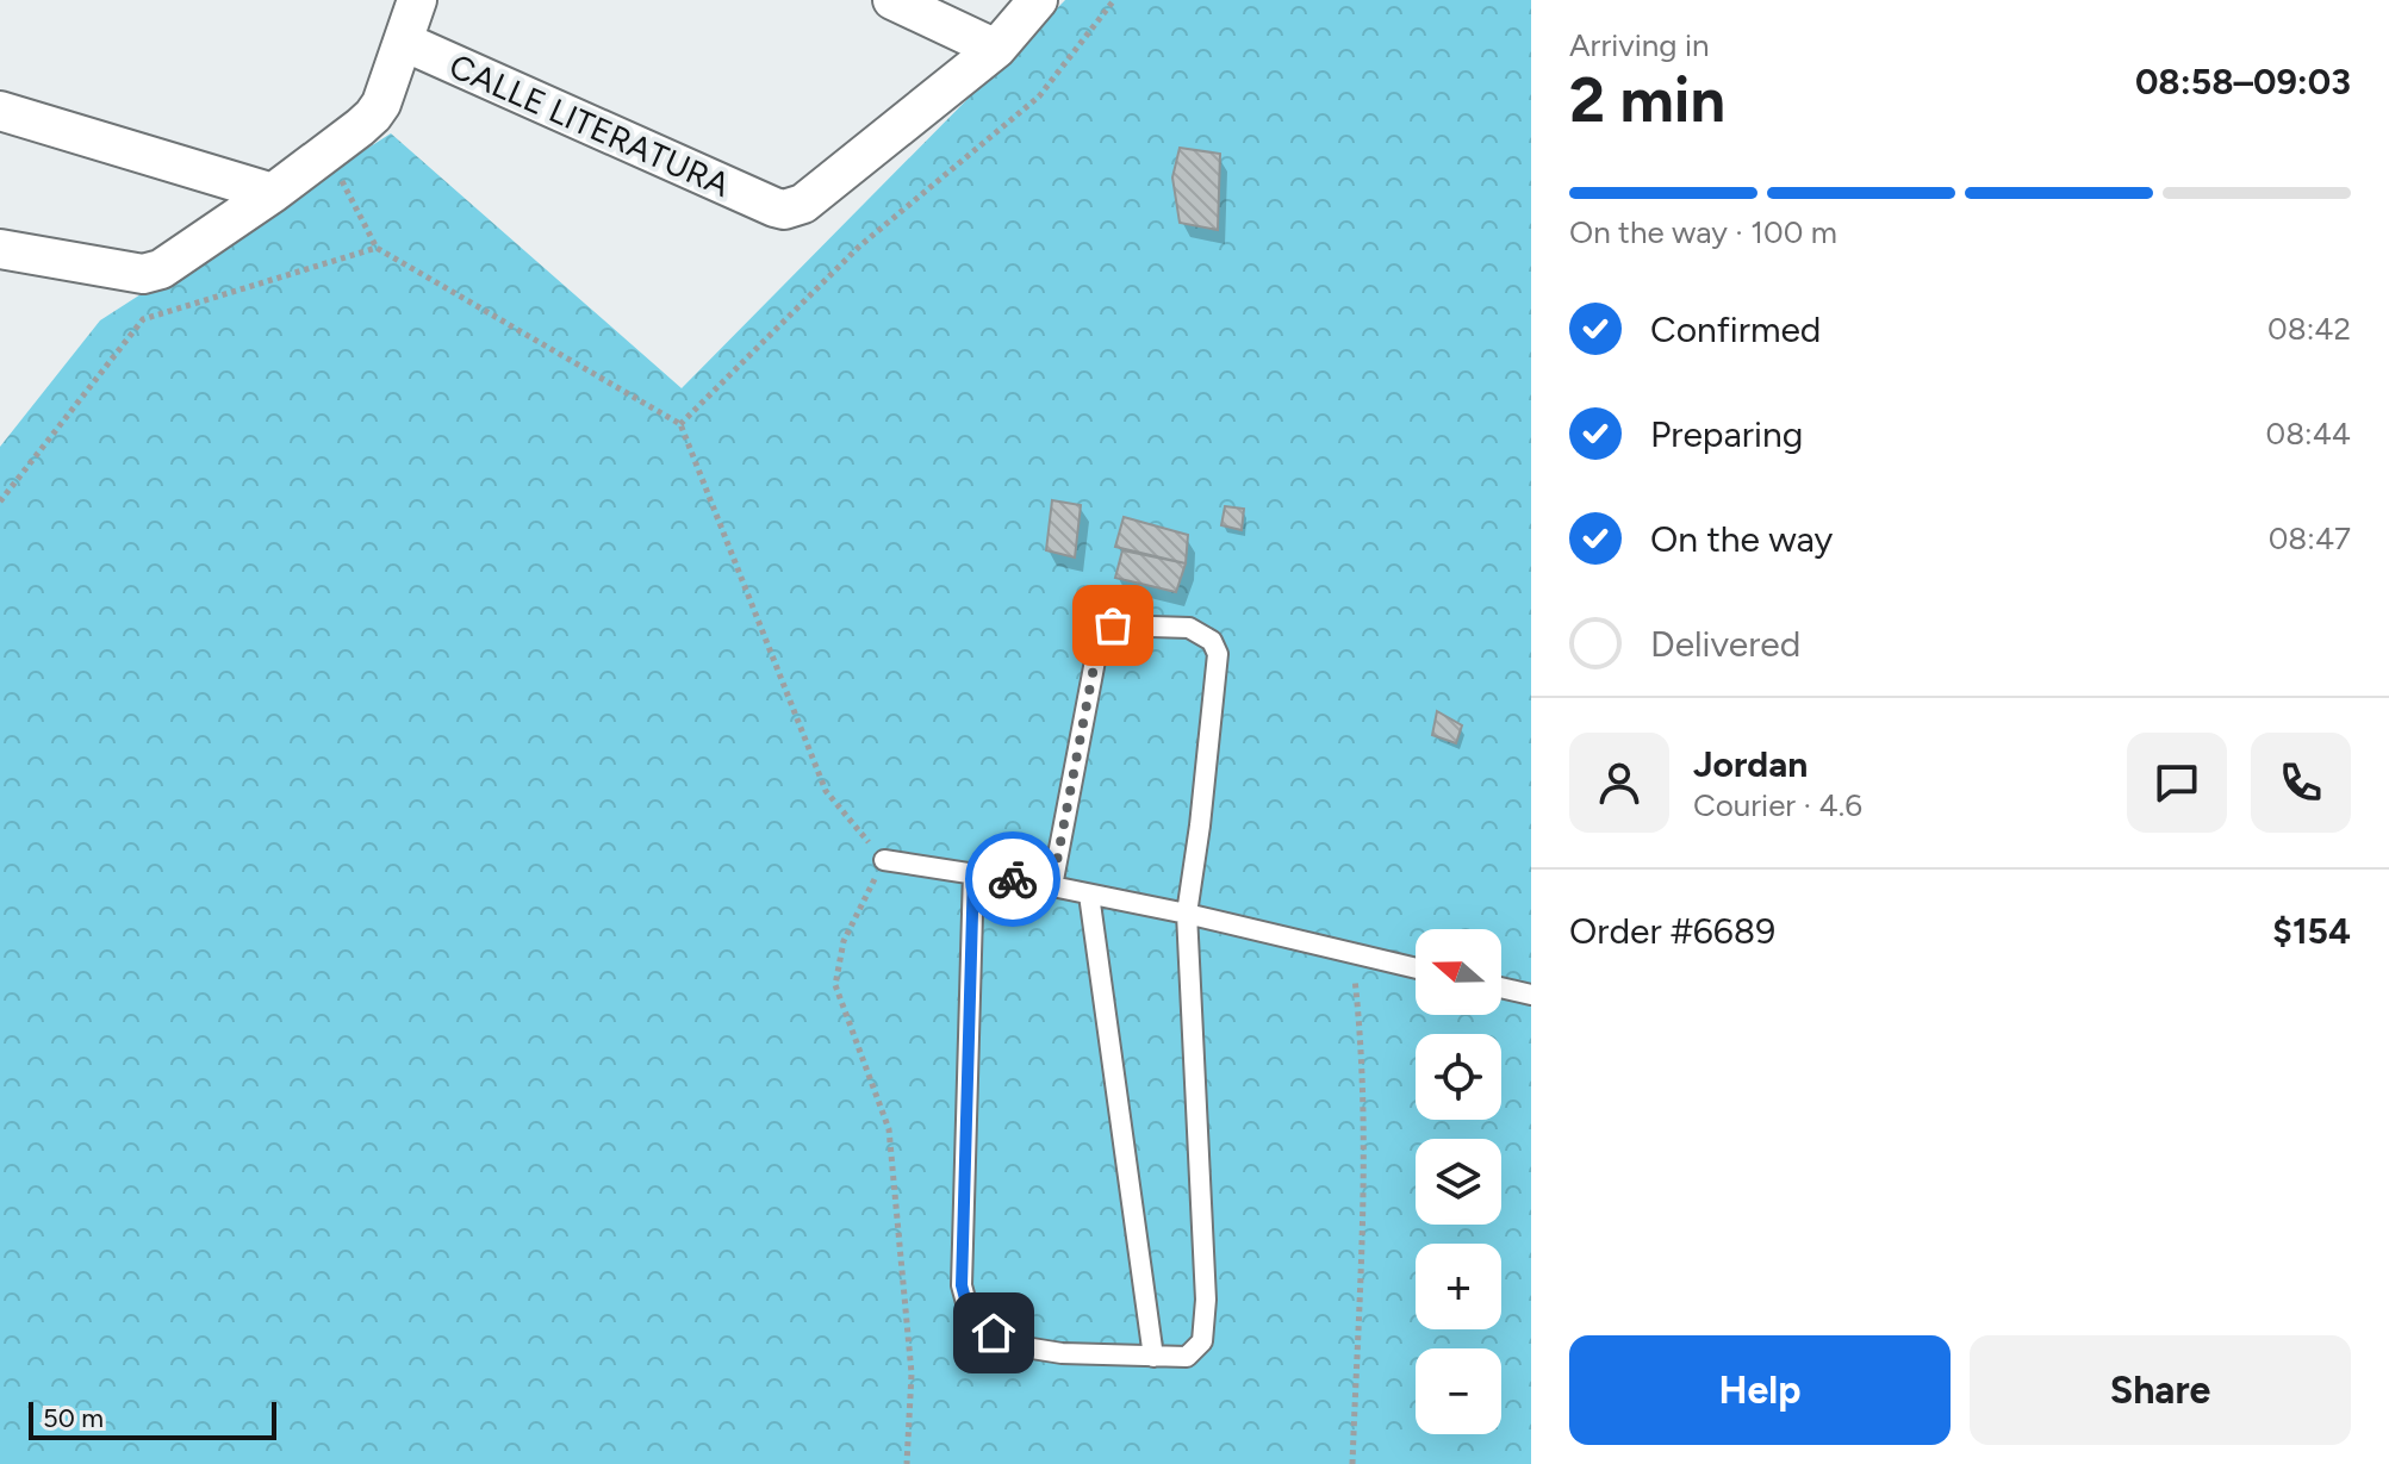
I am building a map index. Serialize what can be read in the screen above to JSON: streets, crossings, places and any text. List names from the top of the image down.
{
  "streets": {
    "street": ["CALLE LITERATURA"]
  },
  "scale_bar": "50 m",
  "north": "left",
  "page": {
    "heading": ["2 min", "Arriving in", "08:58–09:03"],
    "panel": [
      "Jordan",
      "Courier · 4.6",
      "Order #6689",
      "$154"
    ],
    "bar": "On the way · 100 m",
    "list": [
      ["Confirmed", "08:42"],
      ["Preparing", "08:44"],
      ["On the way", "08:47"],
      "Delivered"
    ],
    "map_buttons": ["+", "−"],
    "buttons": ["Help", "Share"],
    "scale": "50 m"
  }
}
